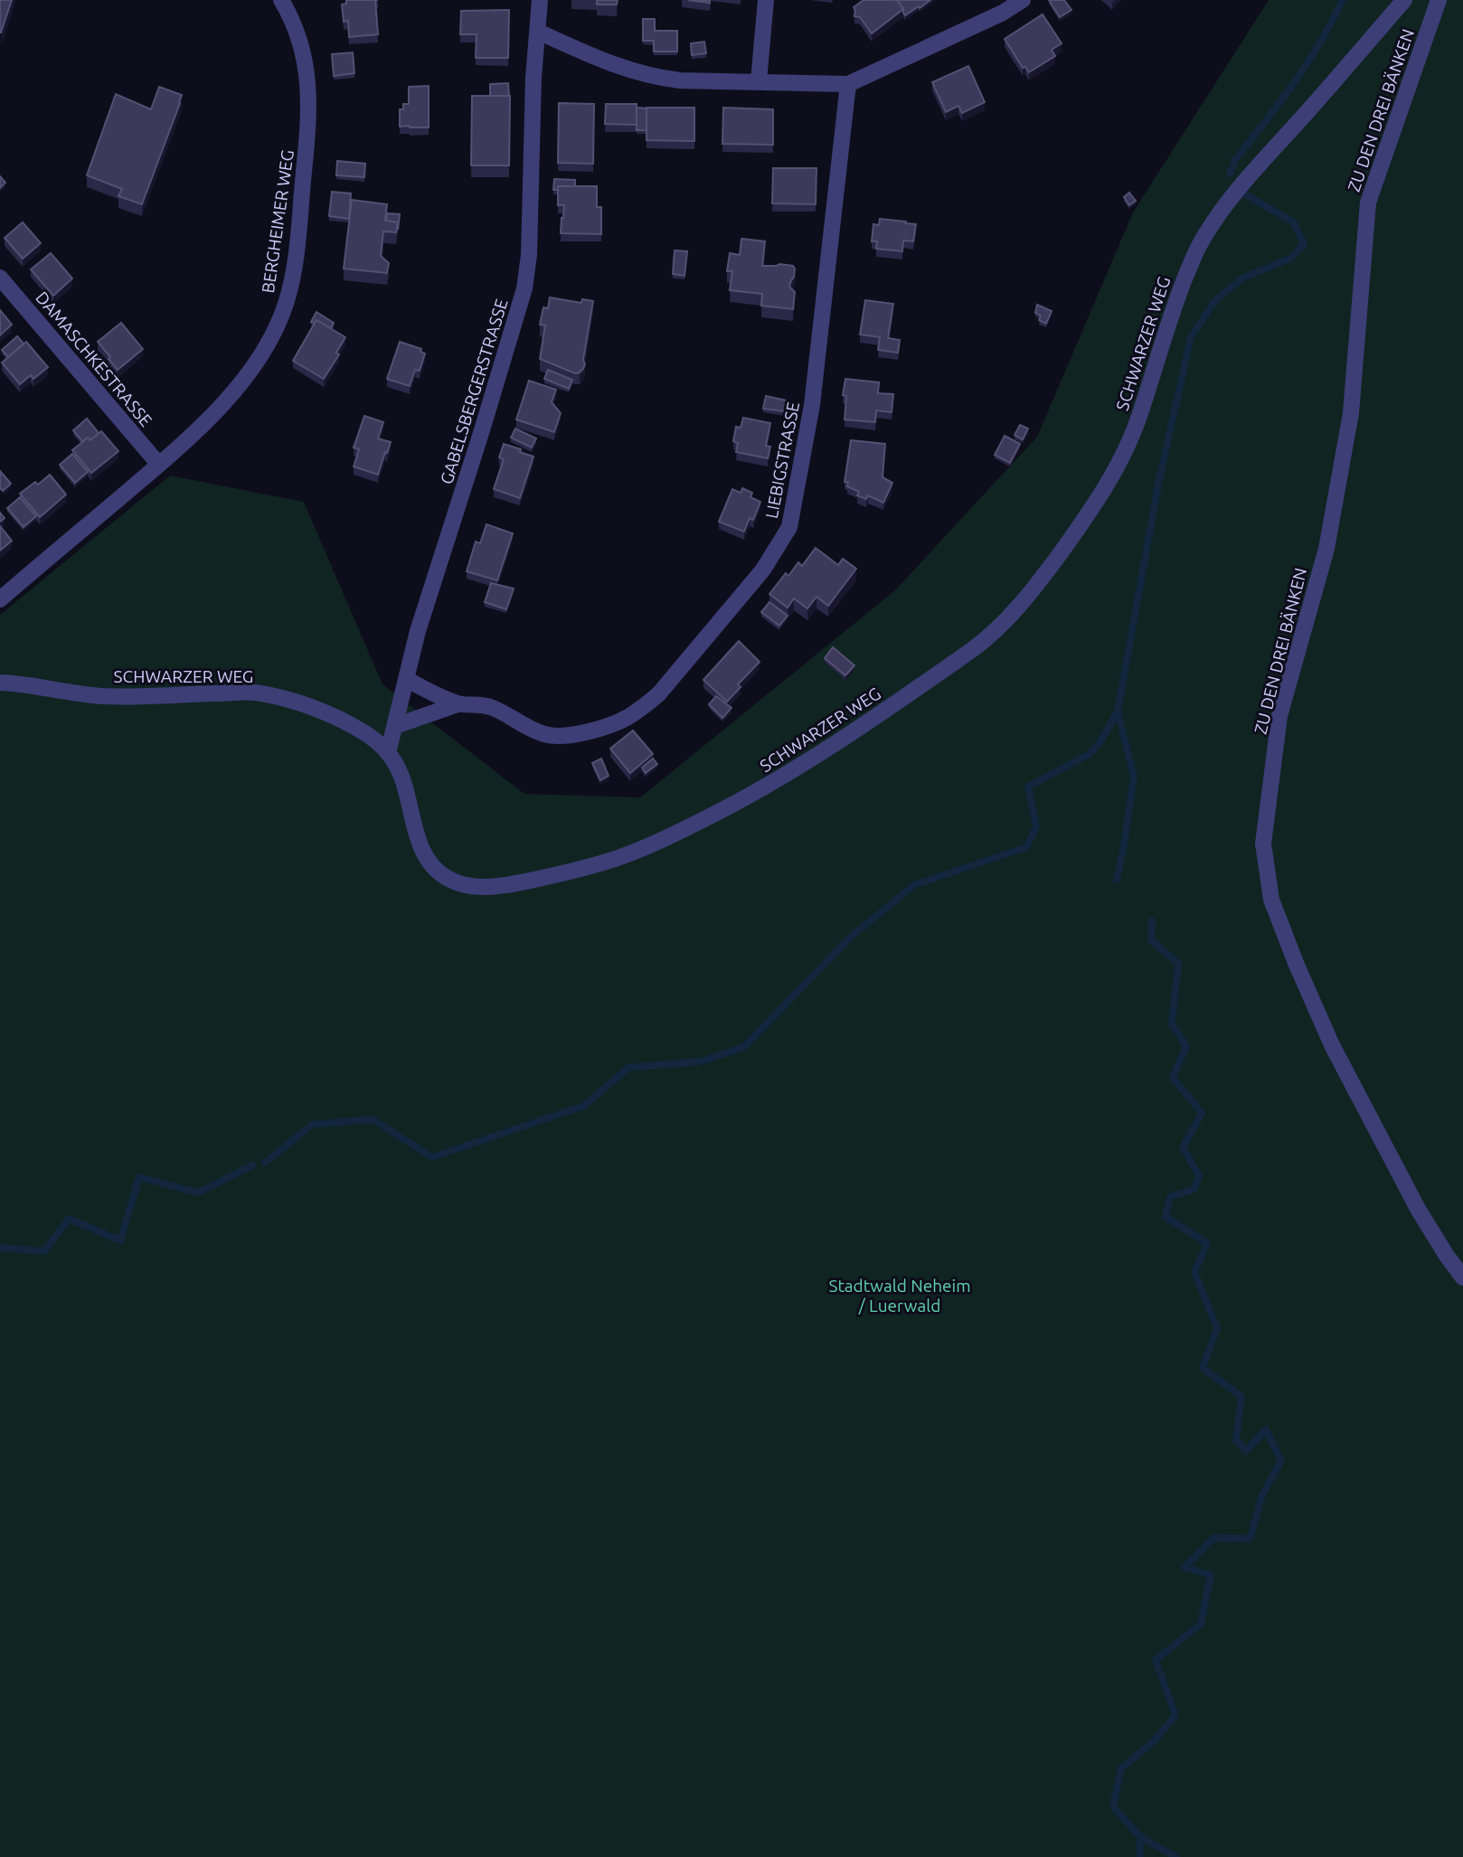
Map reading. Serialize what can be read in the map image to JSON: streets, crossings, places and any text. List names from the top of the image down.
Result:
{
  "streets": {
    "street": [
      "ZU DEN DREI BÄNKEN",
      "BERGHEIMER WEG",
      "SCHWARZER WEG",
      "DAMASCHKESTRASSE",
      "GABELSBERGERSTRASSE",
      "LIEBIGSTRASSE"
    ]
  },
  "crossings": [
    ["BERGHEIMER WEG", "DAMASCHKESTRASSE"],
    ["SCHWARZER WEG", "GABELSBERGERSTRASSE"],
    ["GABELSBERGERSTRASSE", "LIEBIGSTRASSE"]
  ],
  "parks": ["Stadtwald Neheim / Luerwald"]
}
